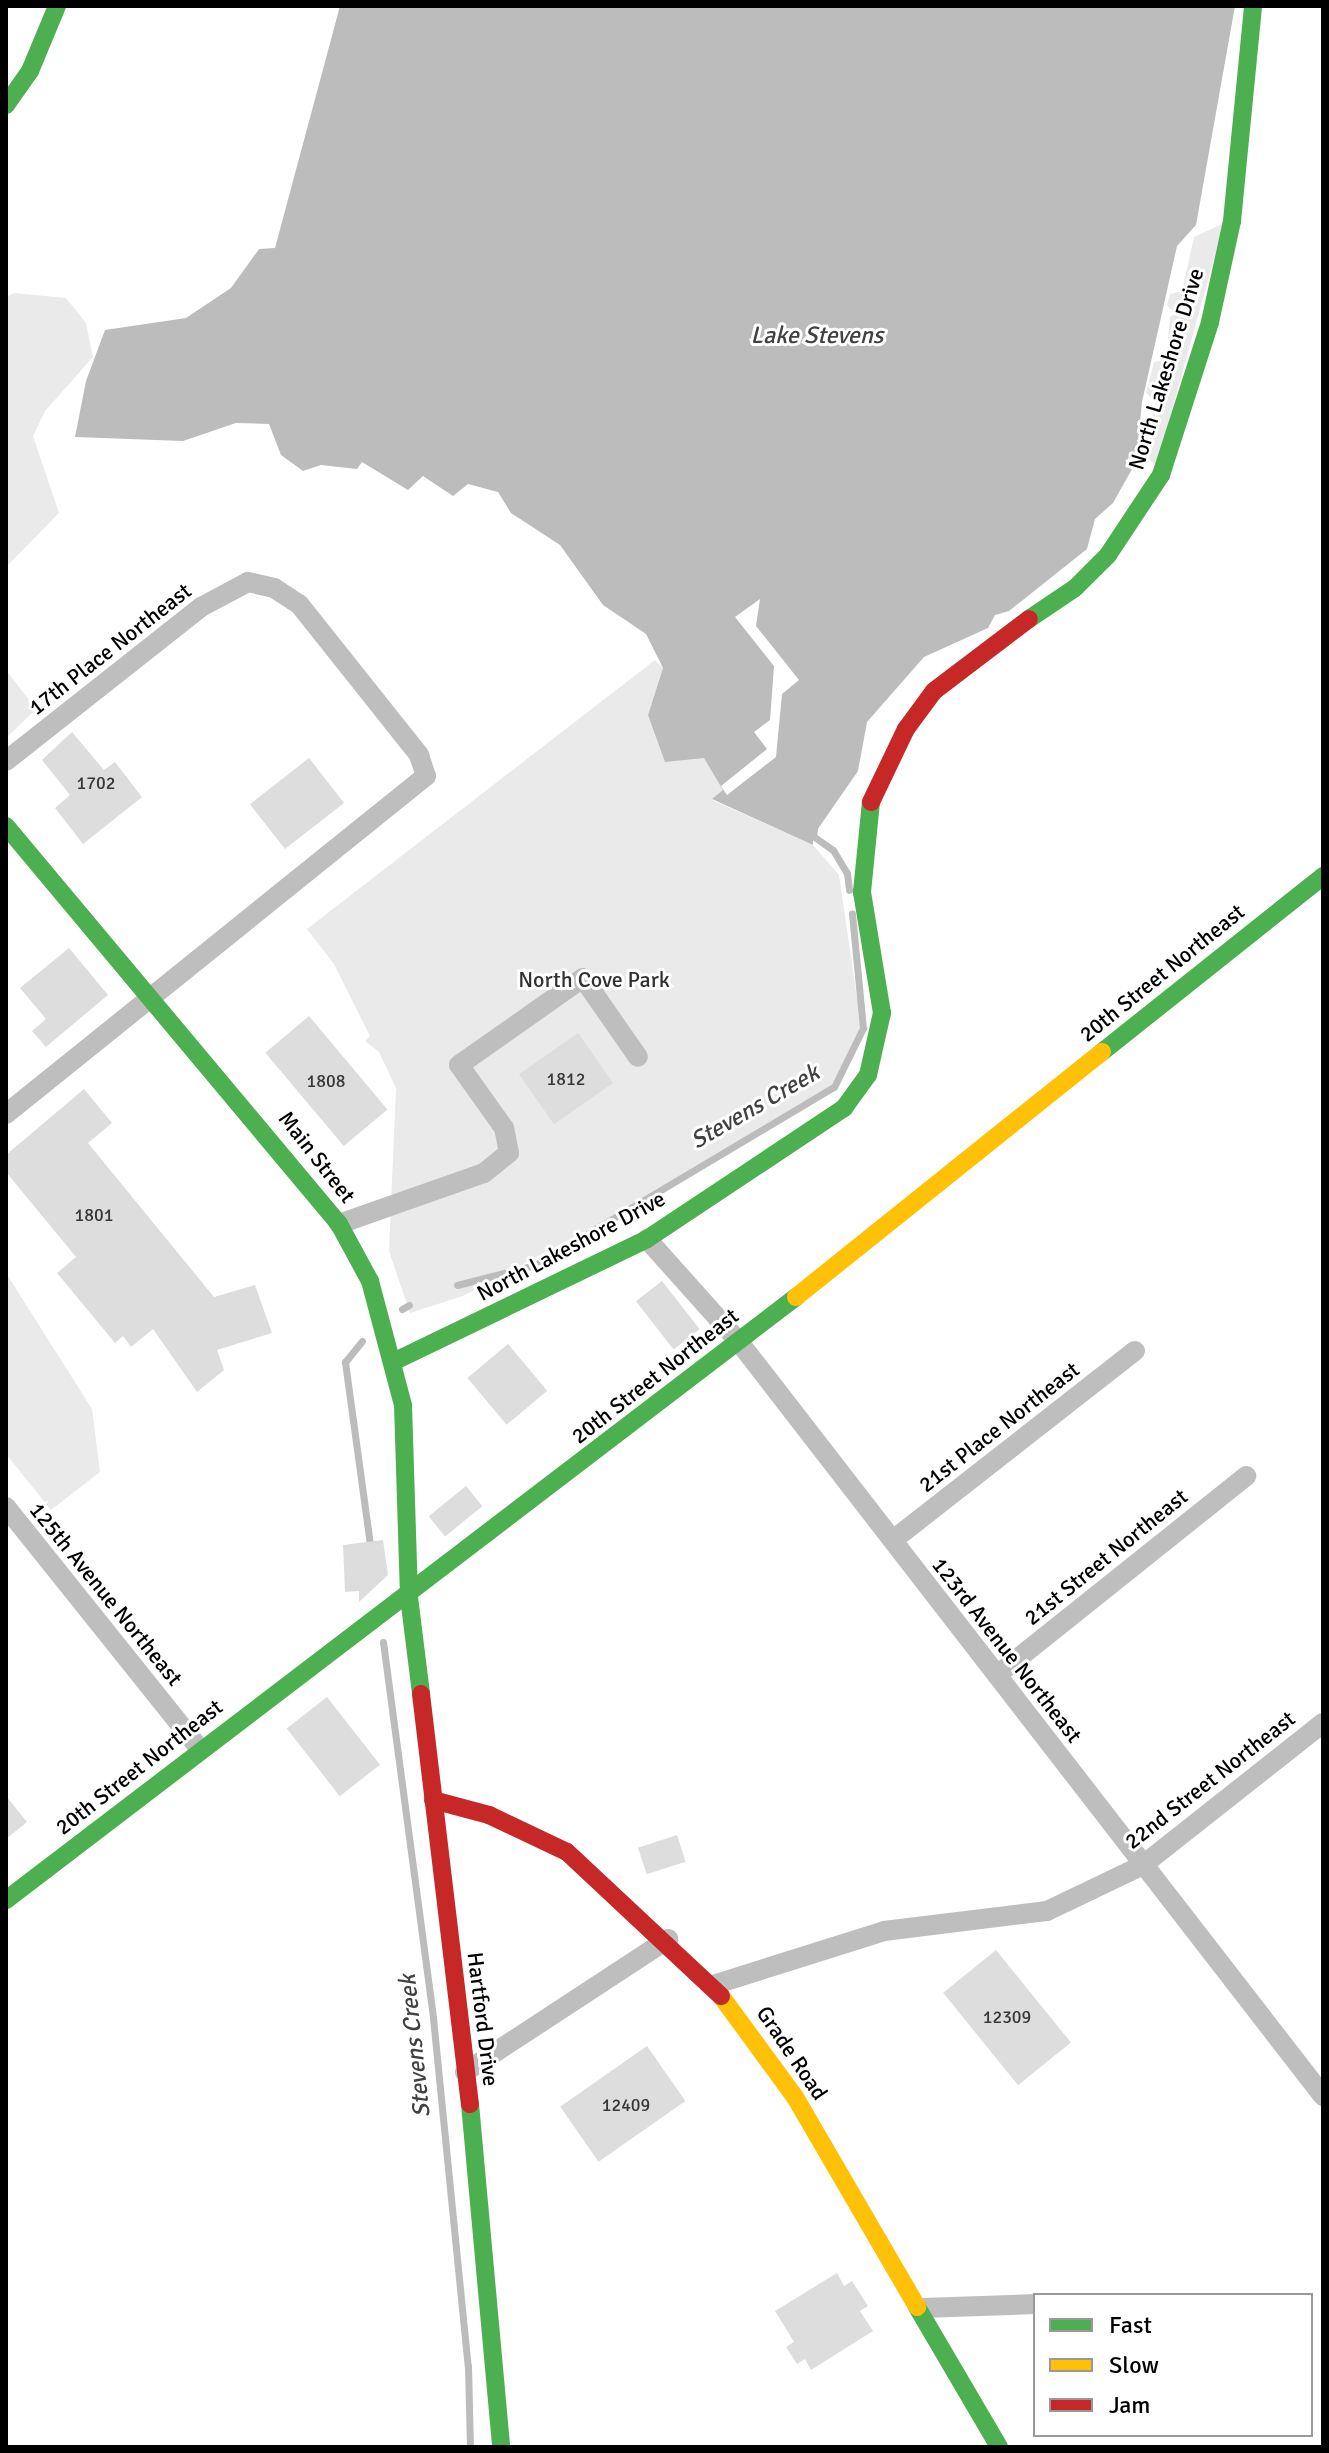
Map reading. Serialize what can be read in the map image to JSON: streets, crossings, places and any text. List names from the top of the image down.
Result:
{
  "streets": {
    "main road": [
      "North Lakeshore Drive",
      "20th Street Northeast",
      "Main Street",
      "Hartford Drive",
      "Grade Road"
    ],
    "street": [
      "17th Place Northeast",
      "21st Place Northeast",
      "21st Street Northeast",
      "125th Avenue Northeast",
      "123rd Avenue Northeast",
      "22nd Street Northeast"
    ]
  },
  "crossings": [
    ["North Lakeshore Drive", "Main Street"],
    ["North Lakeshore Drive", "123rd Avenue Northeast"],
    ["17th Place Northeast", "Main Street"],
    ["20th Street Northeast", "Main Street"],
    ["20th Street Northeast", "125th Avenue Northeast"],
    ["20th Street Northeast", "123rd Avenue Northeast"],
    ["20th Street Northeast", "Hartford Drive"],
    ["Main Street", "Hartford Drive"],
    ["21st Place Northeast", "123rd Avenue Northeast"],
    ["21st Street Northeast", "123rd Avenue Northeast"],
    ["123rd Avenue Northeast", "22nd Street Northeast"],
    ["22nd Street Northeast", "Grade Road"],
    ["Hartford Drive", "Grade Road"]
  ],
  "water": ["Lake Stevens", "Stevens Creek"],
  "parks": ["North Cove Park"],
  "house_numbers": [
    "1702",
    "1812",
    "1808",
    "1801",
    "12309",
    "12409"
  ],
  "legend": ["Fast", "Slow", "Jam"]
}
